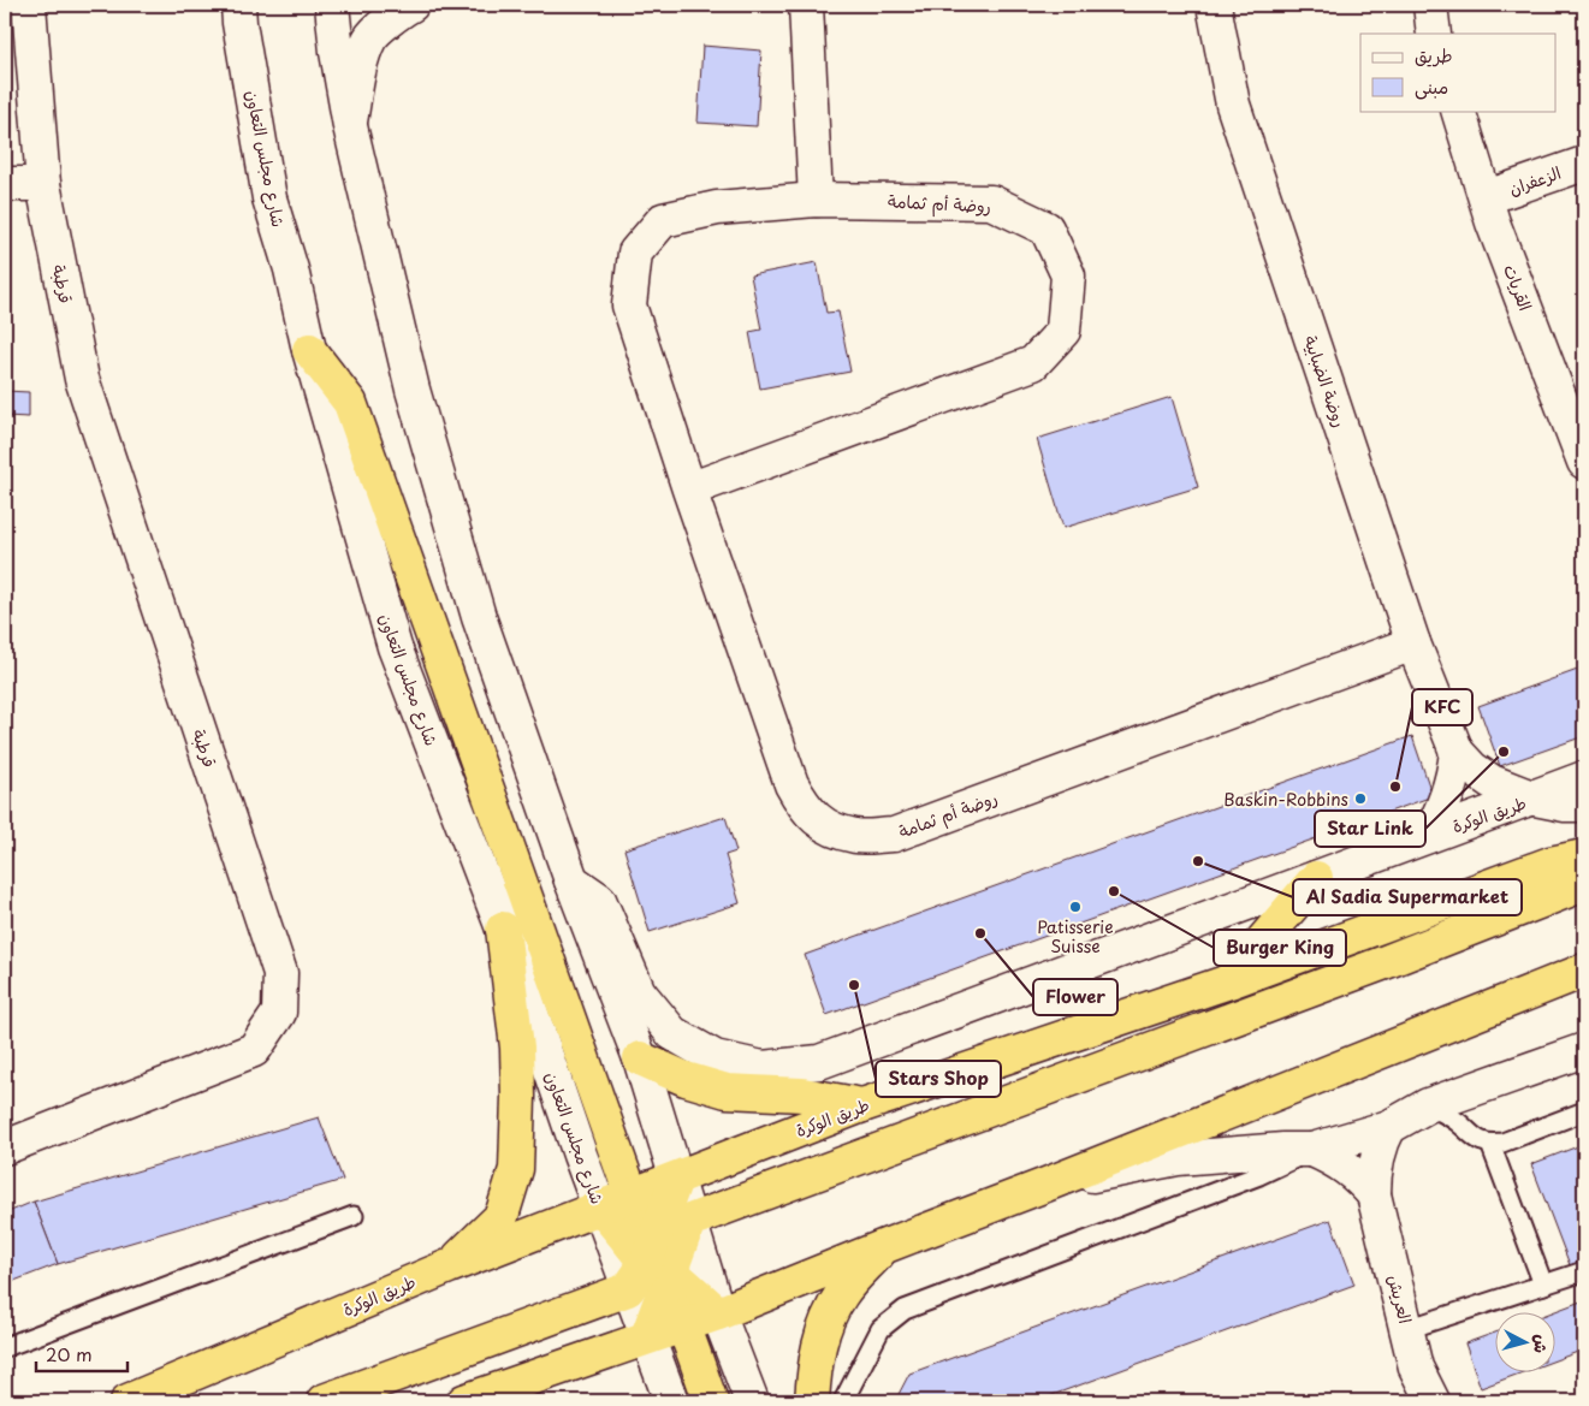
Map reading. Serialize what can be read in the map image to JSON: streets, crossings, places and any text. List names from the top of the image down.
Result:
{
  "streets": {
    "highway": ["طريق الوكرة"],
    "street": [
      "شارع مجلس التعاون",
      "الزعفران",
      "روضة أم ثمامة",
      "قرطبة",
      "القريات",
      "روضة الضبابية",
      "العريش"
    ]
  },
  "crossings": [
    ["شارع مجلس التعاون", "طريق الوكرة"],
    ["الزعفران", "القريات"],
    ["روضة أم ثمامة", "روضة الضبابية"],
    ["روضة الضبابية", "طريق الوكرة"]
  ],
  "places": [
    "Star Link",
    "KFC",
    "Baskin-Robbins",
    "Al Sadia Supermarket",
    "Burger King",
    "Patisserie Suisse",
    "Flower",
    "Stars Shop"
  ],
  "legend": ["طريق", "مبنى"],
  "scale_bar": "20 m",
  "north": "right"
}
